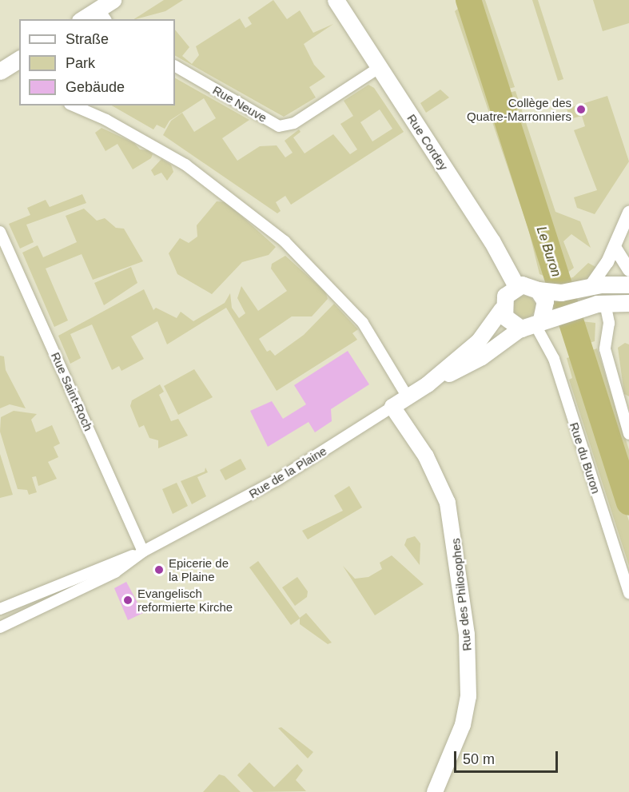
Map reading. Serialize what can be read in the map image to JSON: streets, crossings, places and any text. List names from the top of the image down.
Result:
{
  "streets": {
    "main road": ["Rue Cordey", "Rue de la Plaine", "Rue des Philosophes"],
    "street": ["Rue Neuve", "Rue Saint-Roch", "Rue du Buron"]
  },
  "crossings": [
    ["Rue Neuve", "Rue Cordey"],
    ["Rue Cordey", "Rue du Buron"],
    ["Rue Cordey", "Rue de la Plaine"],
    ["Rue Saint-Roch", "Rue de la Plaine"],
    ["Rue du Buron", "Rue de la Plaine"],
    ["Rue de la Plaine", "Rue des Philosophes"]
  ],
  "water": ["Le Buron"],
  "places": ["Collège des Quatre-Marronniers", "Epicerie de la Plaine", "Evangelisch reformierte Kirche"],
  "legend": ["Straße", "Park", "Gebäude"],
  "scale_bar": "50 m"
}
